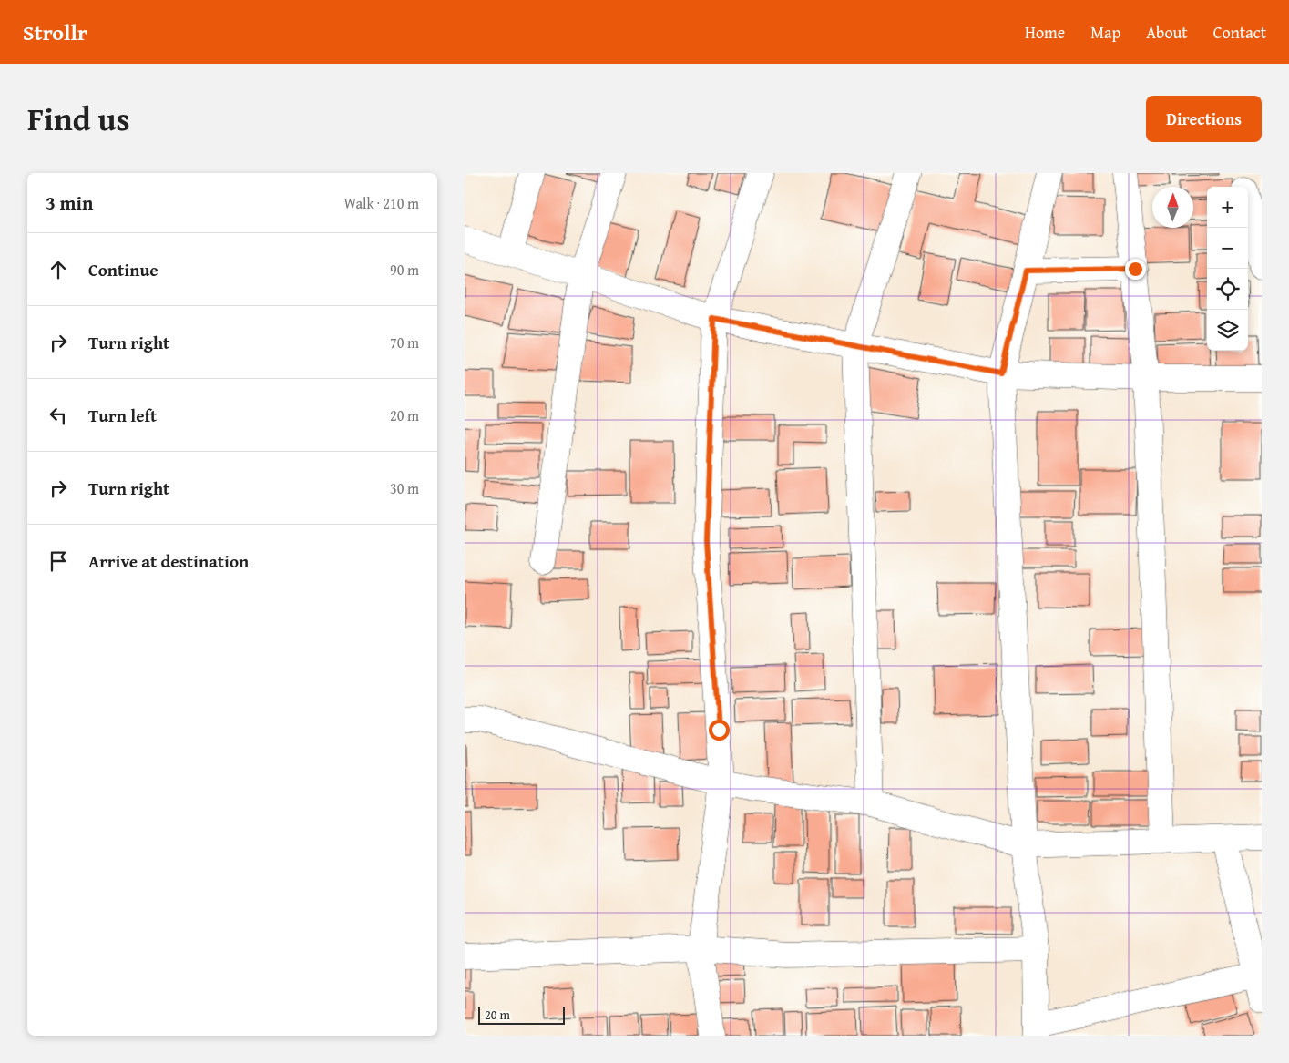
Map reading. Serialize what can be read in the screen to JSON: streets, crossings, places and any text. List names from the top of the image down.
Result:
{
  "scale_bar": "20 m",
  "north": "top",
  "page": {
    "header": "Strollr",
    "nav": [
      "Home",
      "Map",
      "About",
      "Contact"
    ],
    "title": "Find us",
    "buttons": "Directions",
    "heading": ["3 min", "Walk · 210 m"],
    "map_buttons": ["+", "−"],
    "list": [
      ["Continue", "90 m"],
      ["Turn right", "70 m"],
      ["Turn left", "20 m"],
      ["Turn right", "30 m"],
      "Arrive at destination"
    ],
    "scale": "20 m"
  }
}
